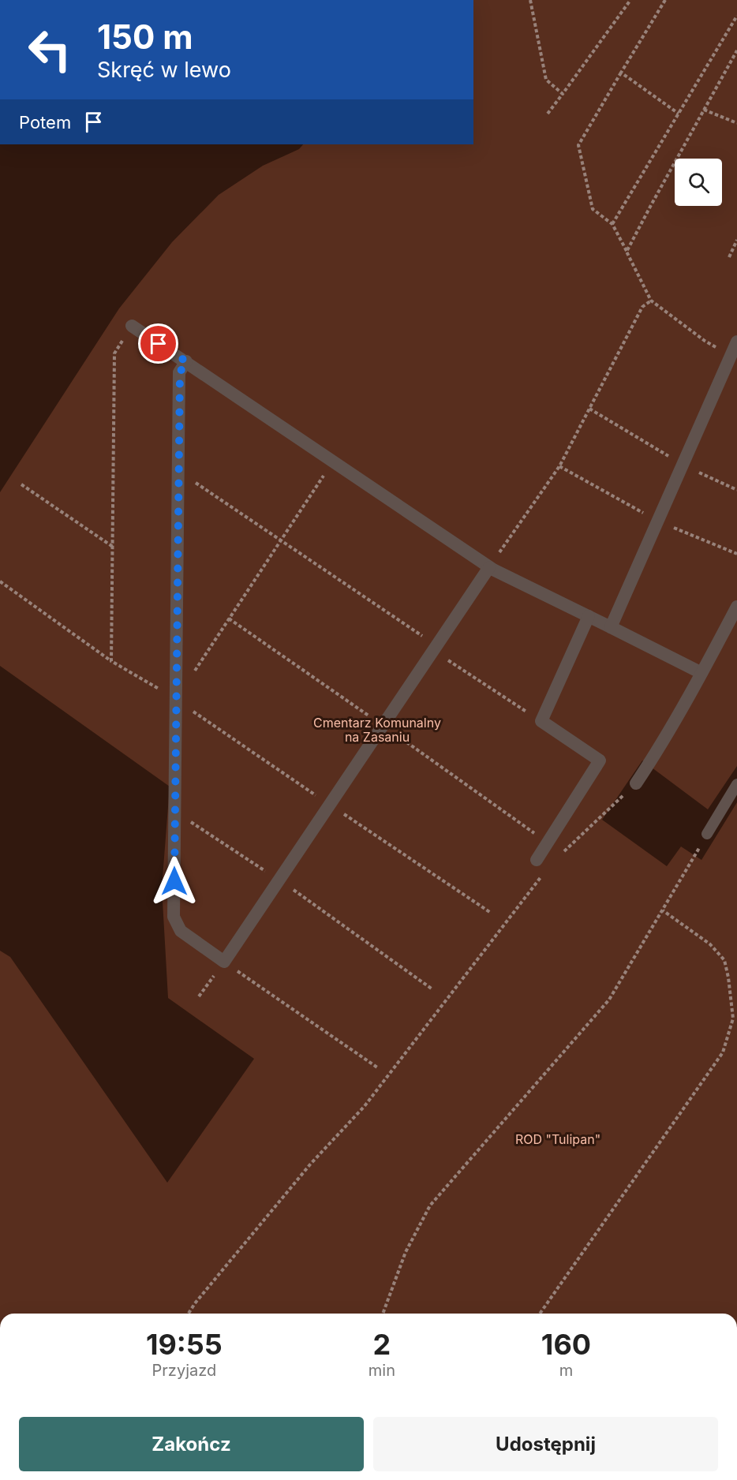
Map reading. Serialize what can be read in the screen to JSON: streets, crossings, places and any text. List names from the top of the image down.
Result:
{
  "parks": ["Cmentarz Komunalny na Zasaniu", "ROD \"Tulipan\""],
  "page": {
    "turn": ["150 m", "Skręć w lewo"],
    "then": "Potem",
    "eta": [
      "19:55",
      "Przyjazd",
      "2",
      "min",
      "160",
      "m"
    ],
    "buttons": ["Zakończ", "Udostępnij"]
  }
}
